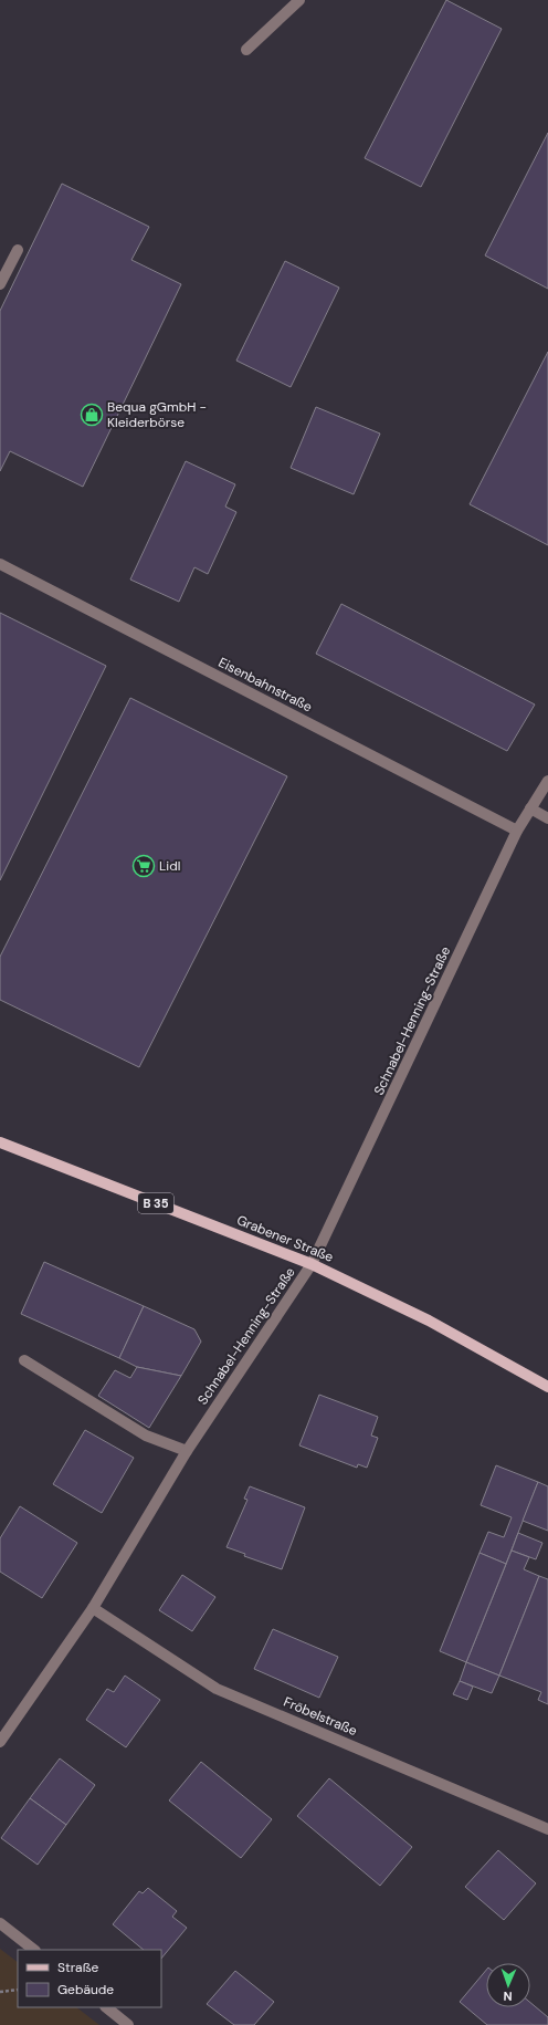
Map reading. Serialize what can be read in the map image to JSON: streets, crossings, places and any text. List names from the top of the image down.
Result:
{
  "streets": {
    "main road": ["B 35", "Grabener Straße"],
    "street": ["Eisenbahnstraße", "Schnabel-Henning-Straße", "Fröbelstraße"]
  },
  "crossings": [
    ["Eisenbahnstraße", "Schnabel-Henning-Straße"],
    ["Schnabel-Henning-Straße", "Grabener Straße"],
    ["Schnabel-Henning-Straße", "Fröbelstraße"]
  ],
  "places": {
    "shop": ["Bequa gGmbH - Kleiderbörse"],
    "supermarket": ["Lidl"]
  },
  "legend": ["Straße", "Gebäude"],
  "north": "bottom"
}
